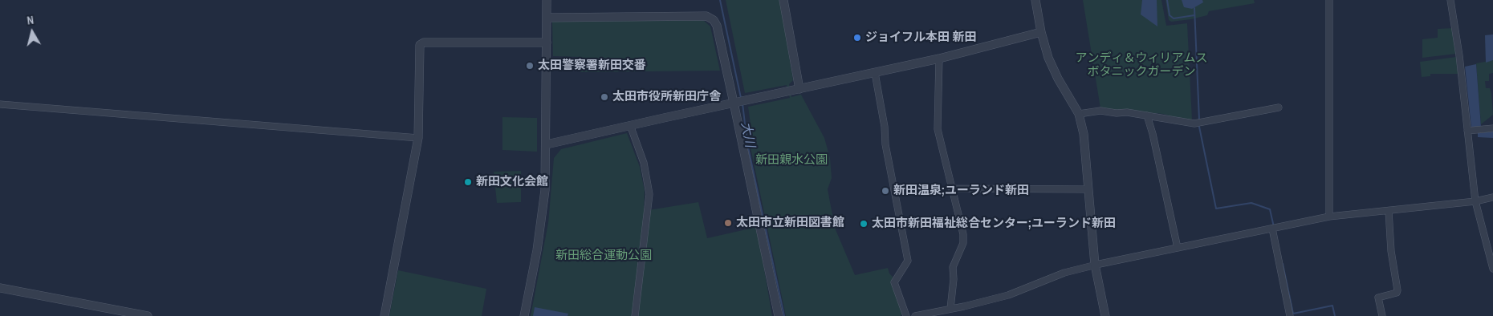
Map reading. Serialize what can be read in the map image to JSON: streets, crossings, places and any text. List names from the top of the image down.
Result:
{
  "water": ["大川"],
  "parks": ["アンディ＆ウィリアムス ボタニックガーデン", "新田親水公園", "新田総合運動公園"],
  "places": [
    "ジョイフル本田 新田",
    "太田警察署新田交番",
    "太田市役所新田庁舎",
    "新田文化会館",
    "新田温泉;ユーランド新田",
    "太田市立新田図書館",
    "太田市新田福祉総合センター;ユーランド新田"
  ],
  "north": "top"
}
